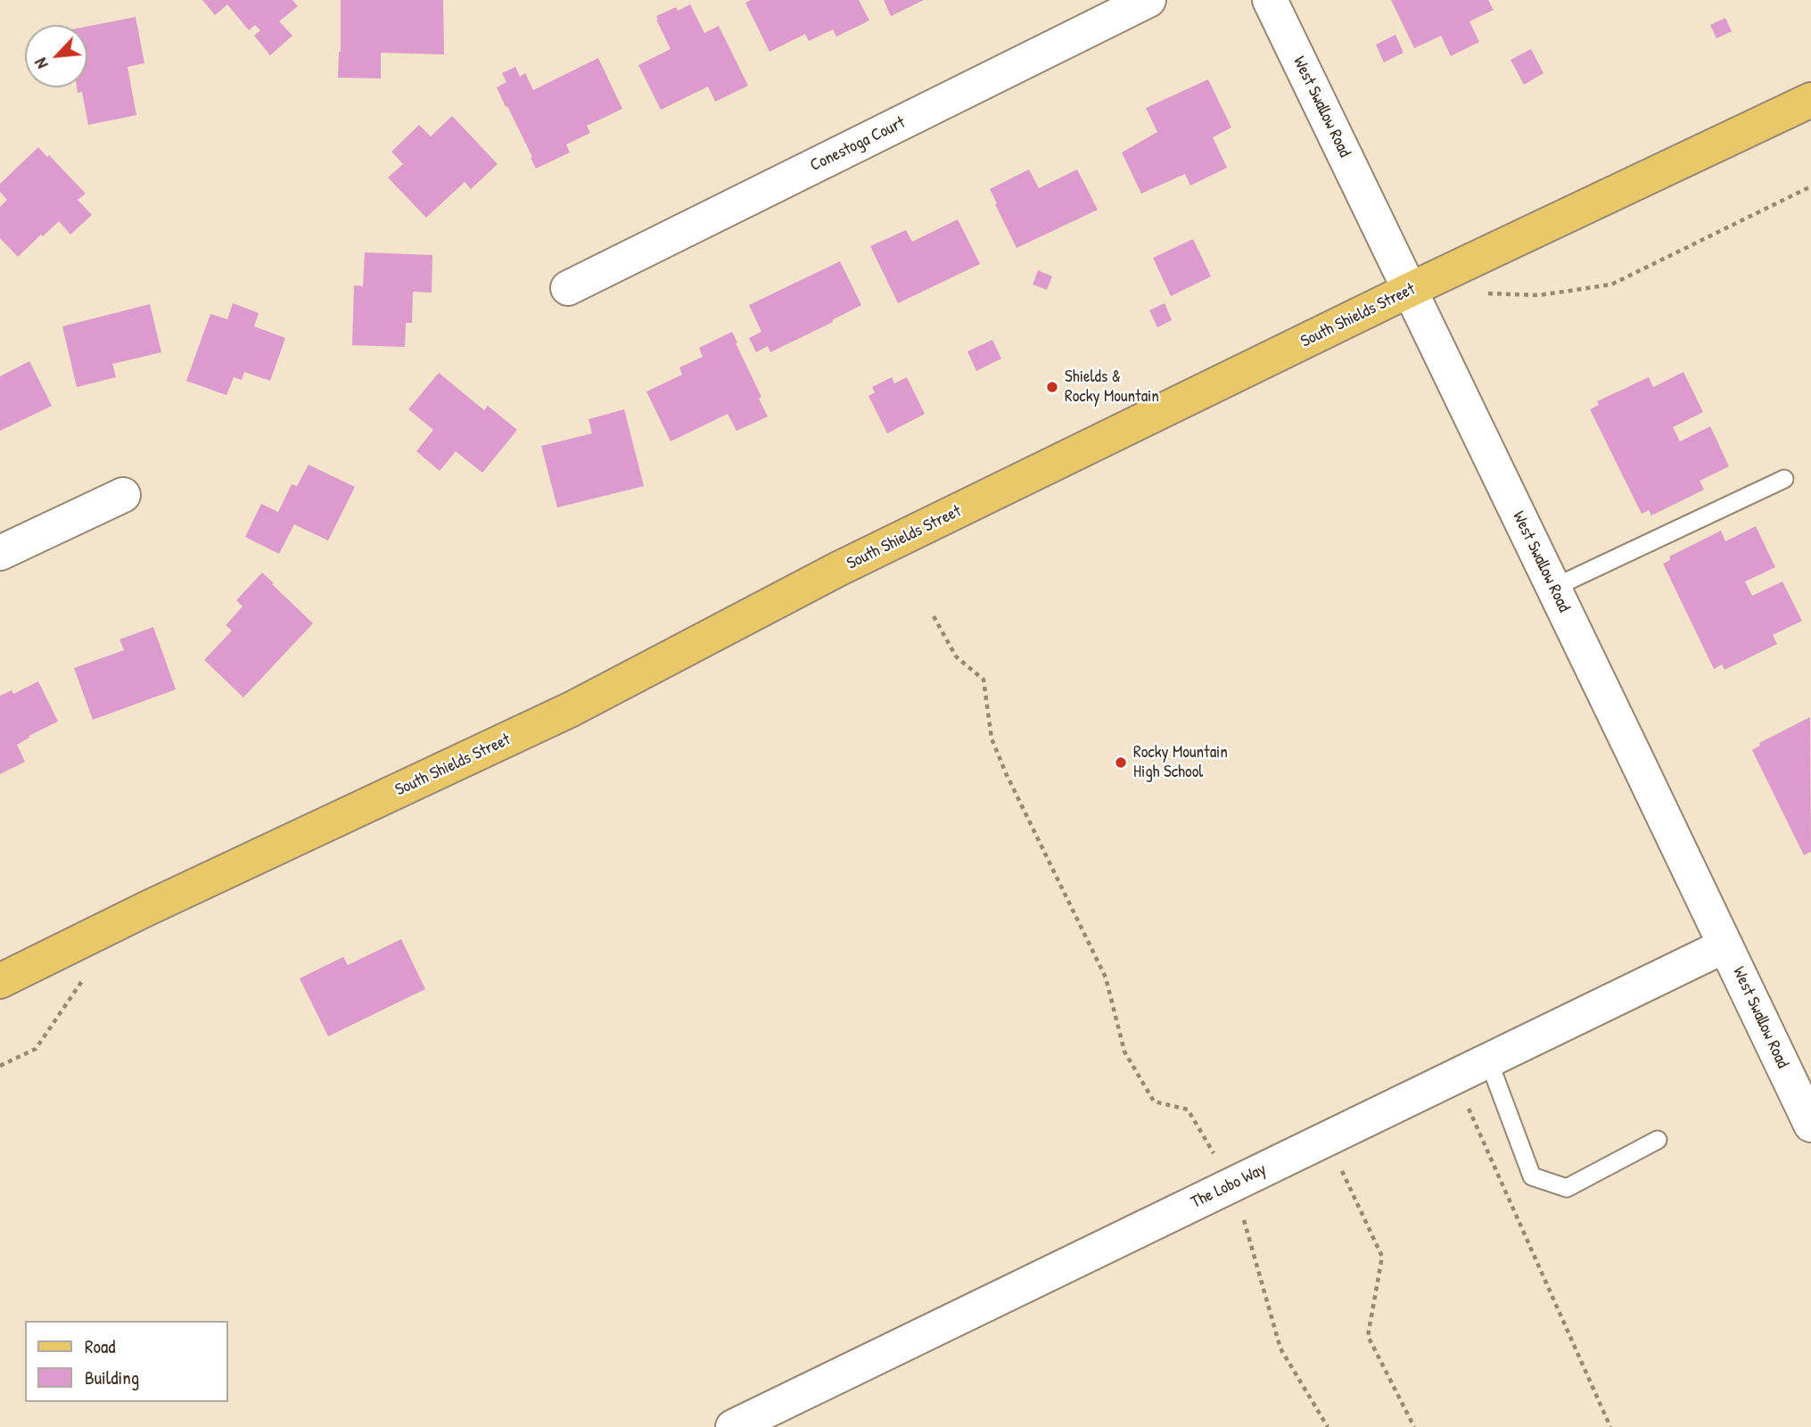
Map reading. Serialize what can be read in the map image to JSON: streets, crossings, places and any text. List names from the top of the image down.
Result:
{
  "streets": {
    "main road": ["South Shields Street"],
    "street": ["West Swallow Road", "Conestoga Court", "The Lobo Way"]
  },
  "crossings": [
    ["West Swallow Road", "South Shields Street"],
    ["West Swallow Road", "The Lobo Way"]
  ],
  "places": ["Shields & Rocky Mountain", "Rocky Mountain High School"],
  "legend": ["Road", "Building"],
  "north": "bottom left"
}
